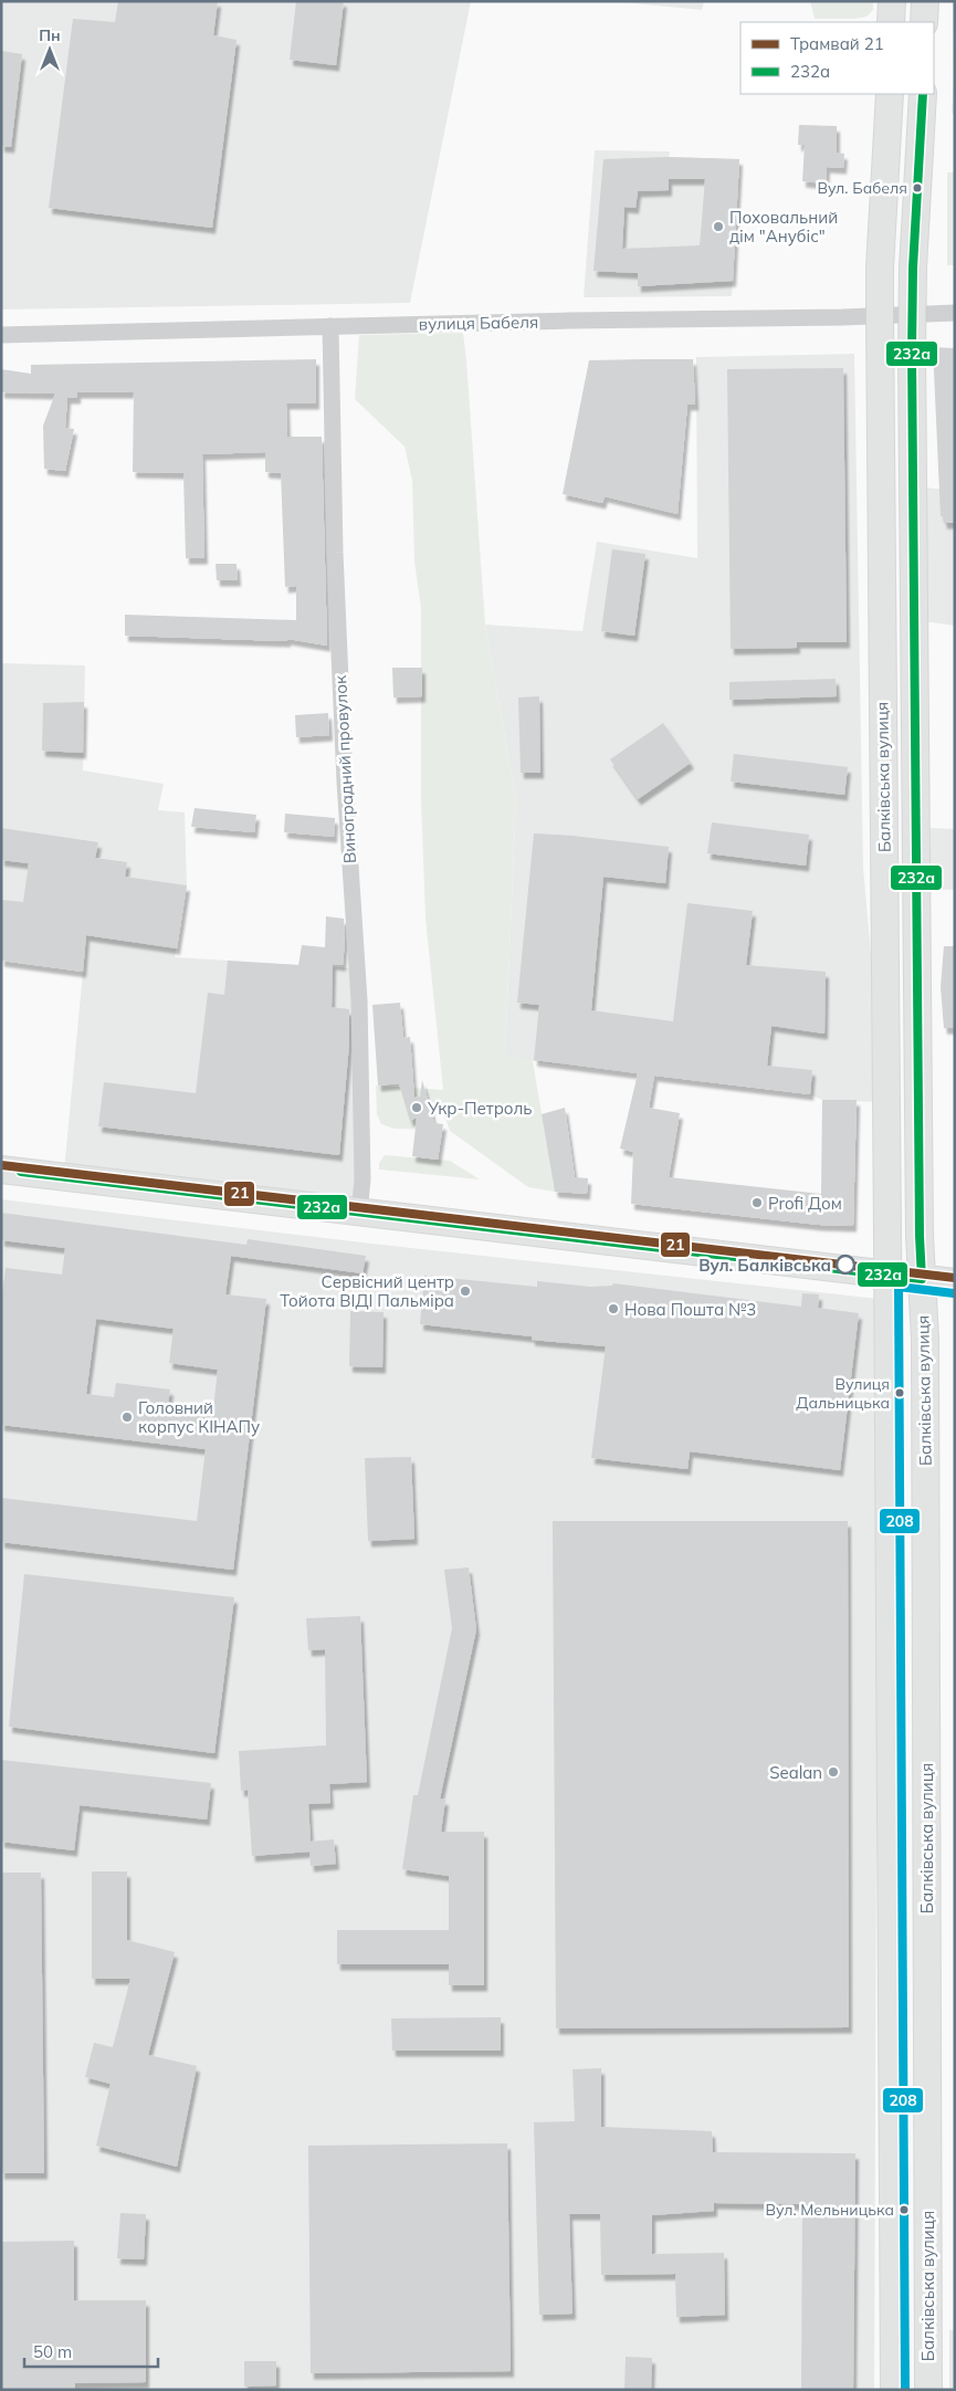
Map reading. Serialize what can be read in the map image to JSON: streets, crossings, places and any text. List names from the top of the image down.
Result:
{
  "streets": {
    "main road": ["Балківська вулиця"],
    "street": ["вулиця Бабеля", "Виноградний провулок"]
  },
  "crossings": [
    ["вулиця Бабеля", "Виноградний провулок"],
    ["вулиця Бабеля", "Балківська вулиця"]
  ],
  "places": [
    "Вул. Бабеля",
    "Поховальний дім \"Анубіс\"",
    "Укр-Петроль",
    "Profi Дом",
    "Вул. Балківська",
    "Сервісний центр Тойота ВІДІ Пальміра",
    "Нова Пошта №3",
    "Вулиця Дальницька",
    "Головний корпус КІНАПу",
    "Sealan",
    "Вул. Мельницька"
  ],
  "lines": ["transit line 232а", "tram line 21", "transit line 208"],
  "legend": ["Трамвай 21", "232а"],
  "scale_bar": "50 m",
  "north": "top"
}
